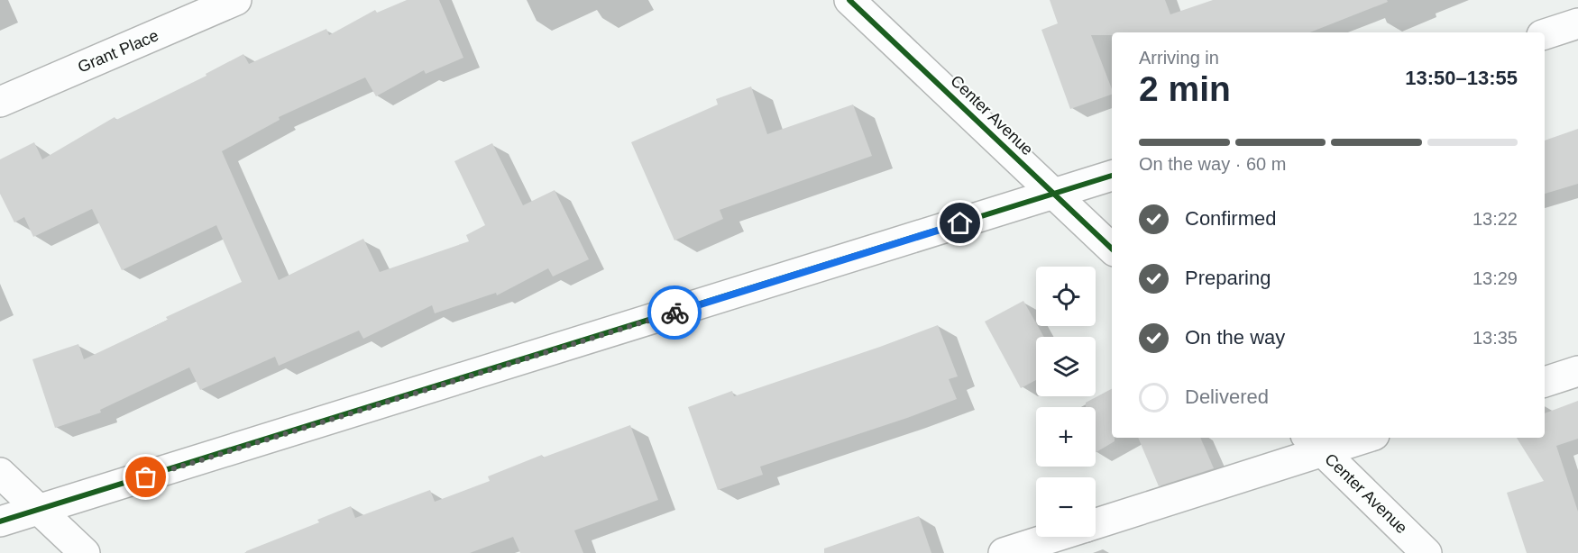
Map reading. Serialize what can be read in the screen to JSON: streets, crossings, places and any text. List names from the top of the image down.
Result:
{
  "streets": {
    "street": ["Grant Place", "Center Avenue"]
  },
  "page": {
    "heading": ["2 min", "Arriving in", "13:50–13:55"],
    "bar": "On the way · 60 m",
    "list": [
      ["Confirmed", "13:22"],
      ["Preparing", "13:29"],
      ["On the way", "13:35"],
      "Delivered"
    ],
    "map_buttons": ["+", "−"]
  }
}
